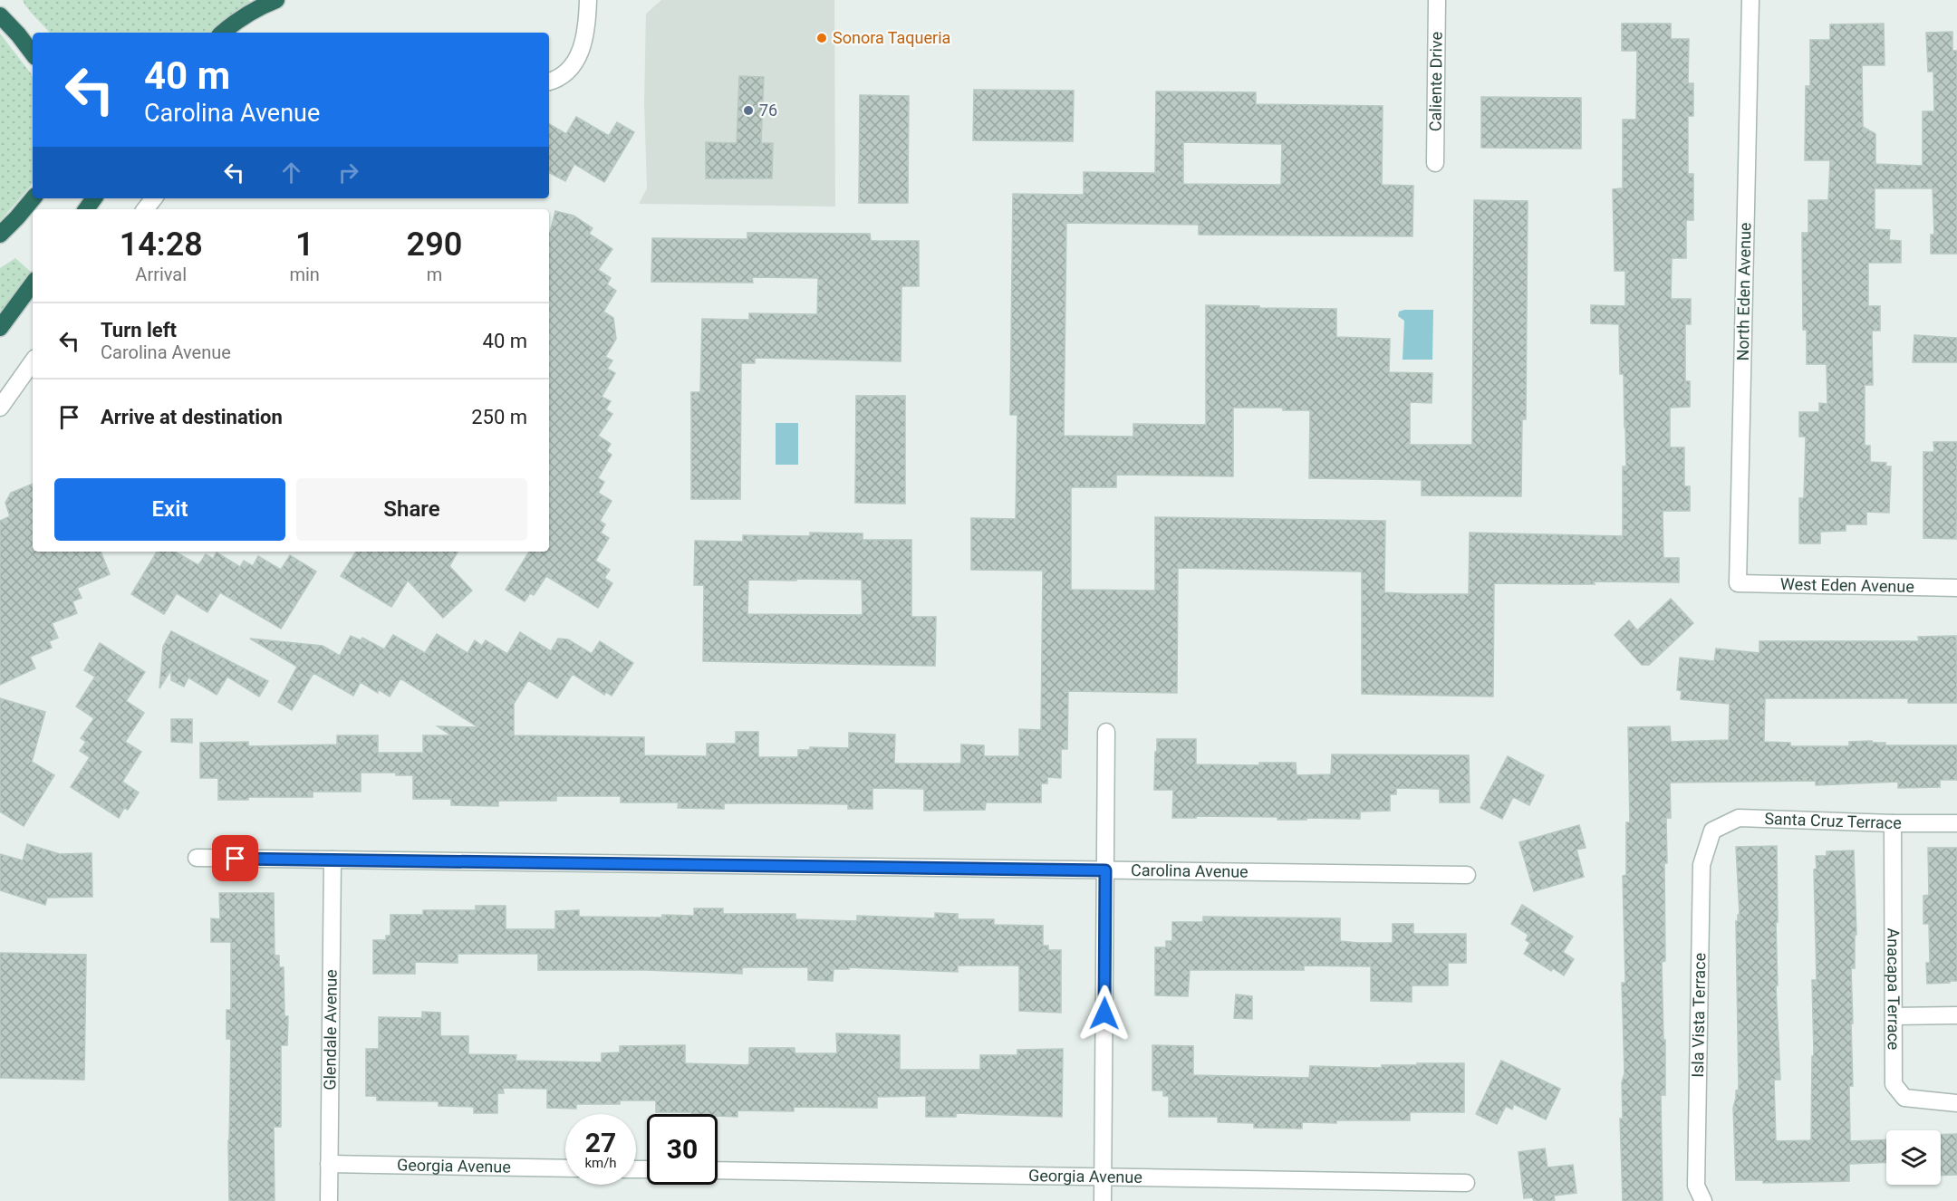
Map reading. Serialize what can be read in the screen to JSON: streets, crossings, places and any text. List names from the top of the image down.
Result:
{
  "streets": {
    "street": [
      "Caliente Drive",
      "North Eden Avenue",
      "West Eden Avenue",
      "Santa Cruz Terrace",
      "Carolina Avenue",
      "Anacapa Terrace",
      "Isla Vista Terrace",
      "Glendale Avenue",
      "Georgia Avenue"
    ]
  },
  "crossings": [
    ["North Eden Avenue", "West Eden Avenue"],
    ["Santa Cruz Terrace", "Anacapa Terrace"],
    ["Santa Cruz Terrace", "Isla Vista Terrace"],
    ["Carolina Avenue", "Glendale Avenue"],
    ["Glendale Avenue", "Georgia Avenue"]
  ],
  "places": ["Sonora Taqueria", "76"],
  "page": {
    "turn": ["40 m", "Carolina Avenue"],
    "eta": [
      "14:28",
      "Arrival",
      "1",
      "min",
      "290",
      "m"
    ],
    "list": [
      {
        "name": "Turn left",
        "note": "Carolina Avenue",
        "value": "40 m"
      },
      {
        "name": "Arrive at destination",
        "value": "250 m"
      }
    ],
    "buttons": ["Exit", "Share"],
    "speed": "27 km/h",
    "limit": "30"
  }
}
